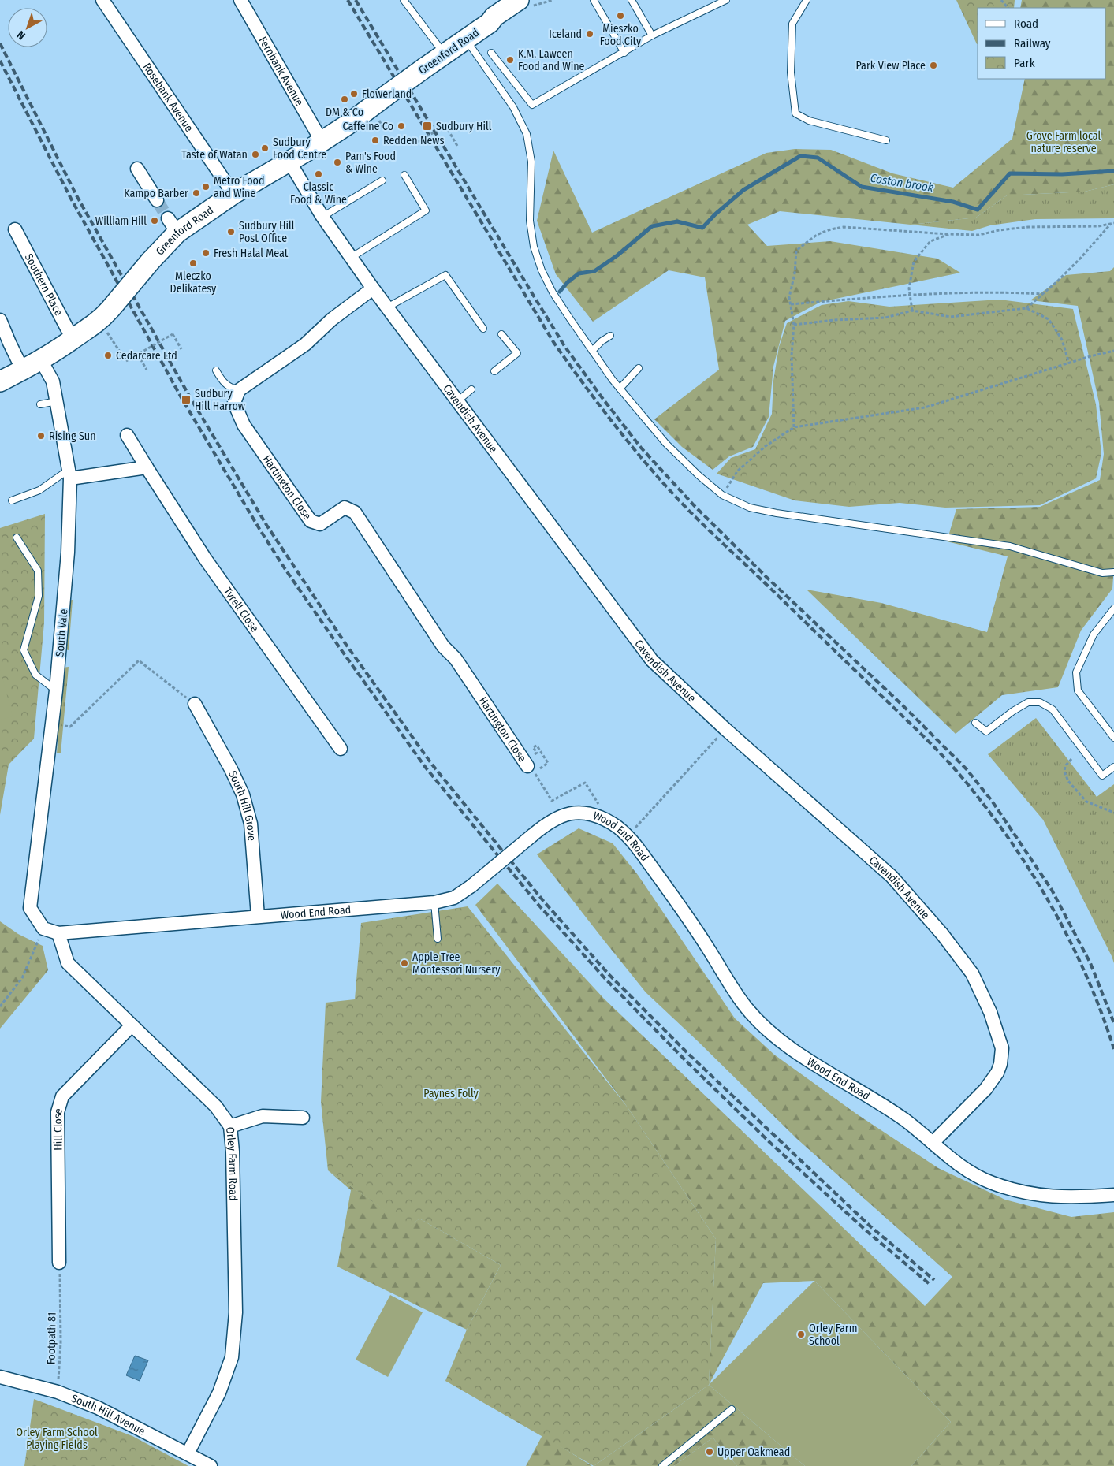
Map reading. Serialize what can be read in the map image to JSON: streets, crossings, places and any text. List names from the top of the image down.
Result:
{
  "streets": {
    "main road": ["Greenford Road"],
    "street": [
      "Fernbank Avenue",
      "Rosebank Avenue",
      "Southern Place",
      "Cavendish Avenue",
      "Hartington Close",
      "Tyrell Close",
      "South Vale",
      "South Hill Grove",
      "Wood End Road",
      "Hill Close",
      "Orley Farm Road",
      "South Hill Avenue"
    ],
    "path": ["Footpath 81"]
  },
  "crossings": [
    ["Greenford Road", "Fernbank Avenue"],
    ["Greenford Road", "Rosebank Avenue"],
    ["Greenford Road", "Southern Place"],
    ["Greenford Road", "Cavendish Avenue"],
    ["Greenford Road", "South Vale"],
    ["Cavendish Avenue", "Wood End Road"],
    ["South Vale", "Wood End Road"],
    ["South Hill Grove", "Wood End Road"],
    ["Wood End Road", "Orley Farm Road"],
    ["Hill Close", "Orley Farm Road"],
    ["Orley Farm Road", "South Hill Avenue"],
    ["Footpath 81", "South Hill Avenue"]
  ],
  "water": ["Coston brook"],
  "parks": ["Grove Farm local nature reserve", "Paynes Folly", "Orley Farm School Playing Fields"],
  "places": {
    "other": [
      "Mieszko Food City",
      "Iceland",
      "K.M. Laween Food and Wine",
      "Park View Place",
      "Flowerland",
      "DM & Co",
      "Caffeine Co",
      "Redden News",
      "Sudbury Food Centre",
      "Taste of Watan",
      "Pam's Food & Wine",
      "Classic Food & Wine",
      "Metro Food and Wine",
      "Kampo Barber",
      "William Hill",
      "Sudbury Hill Post Office",
      "Fresh Halal Meat",
      "Mleczko Delikatesy",
      "Cedarcare Ltd",
      "Rising Sun",
      "Apple Tree Montessori Nursery",
      "Orley Farm School",
      "Upper Oakmead"
    ],
    "transit": ["Sudbury Hill", "Sudbury Hill Harrow"]
  },
  "legend": ["Road", "Railway", "Park"],
  "north": "bottom left"
}
